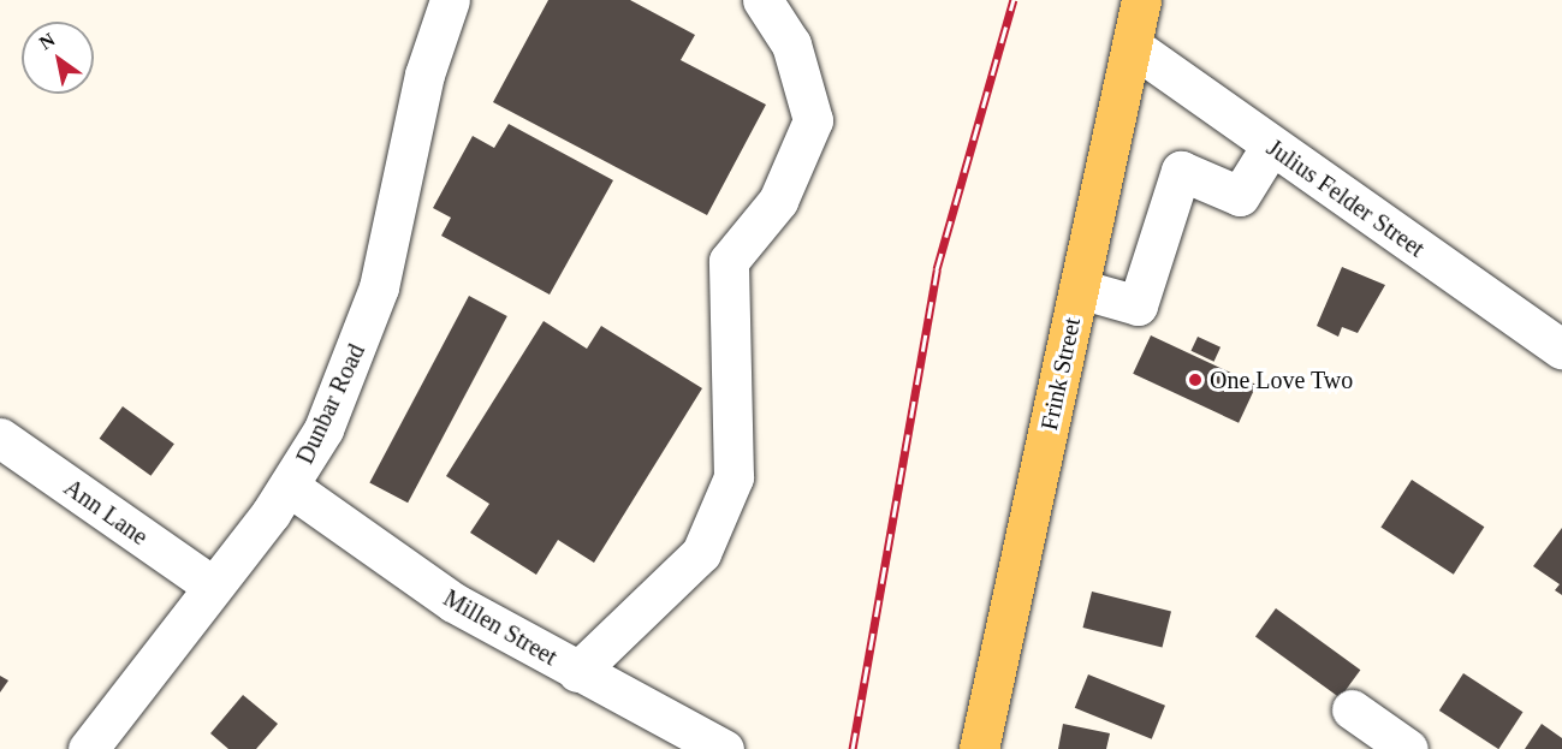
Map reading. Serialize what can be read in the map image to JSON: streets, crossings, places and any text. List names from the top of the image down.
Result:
{
  "streets": {
    "main road": ["Frink Street"],
    "street": [
      "Julius Felder Street",
      "Dunbar Road",
      "Ann Lane",
      "Millen Street"
    ]
  },
  "crossings": [
    ["Julius Felder Street", "Frink Street"],
    ["Dunbar Road", "Ann Lane"],
    ["Dunbar Road", "Millen Street"]
  ],
  "places": ["One Love Two"],
  "north": "top left"
}
